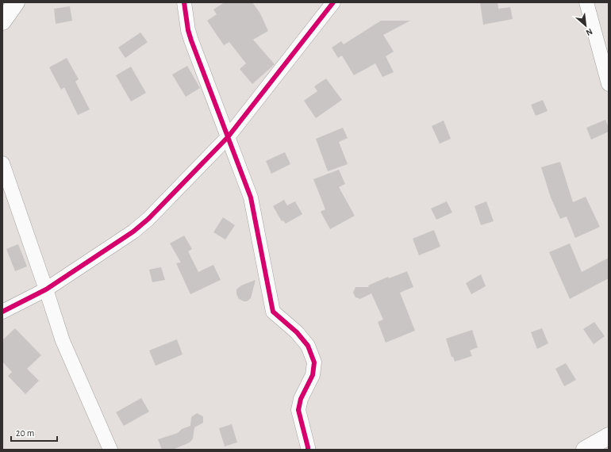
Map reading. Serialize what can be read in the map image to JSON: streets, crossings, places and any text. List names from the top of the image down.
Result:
{
  "scale_bar": "20 m",
  "north": "bottom right"
}
